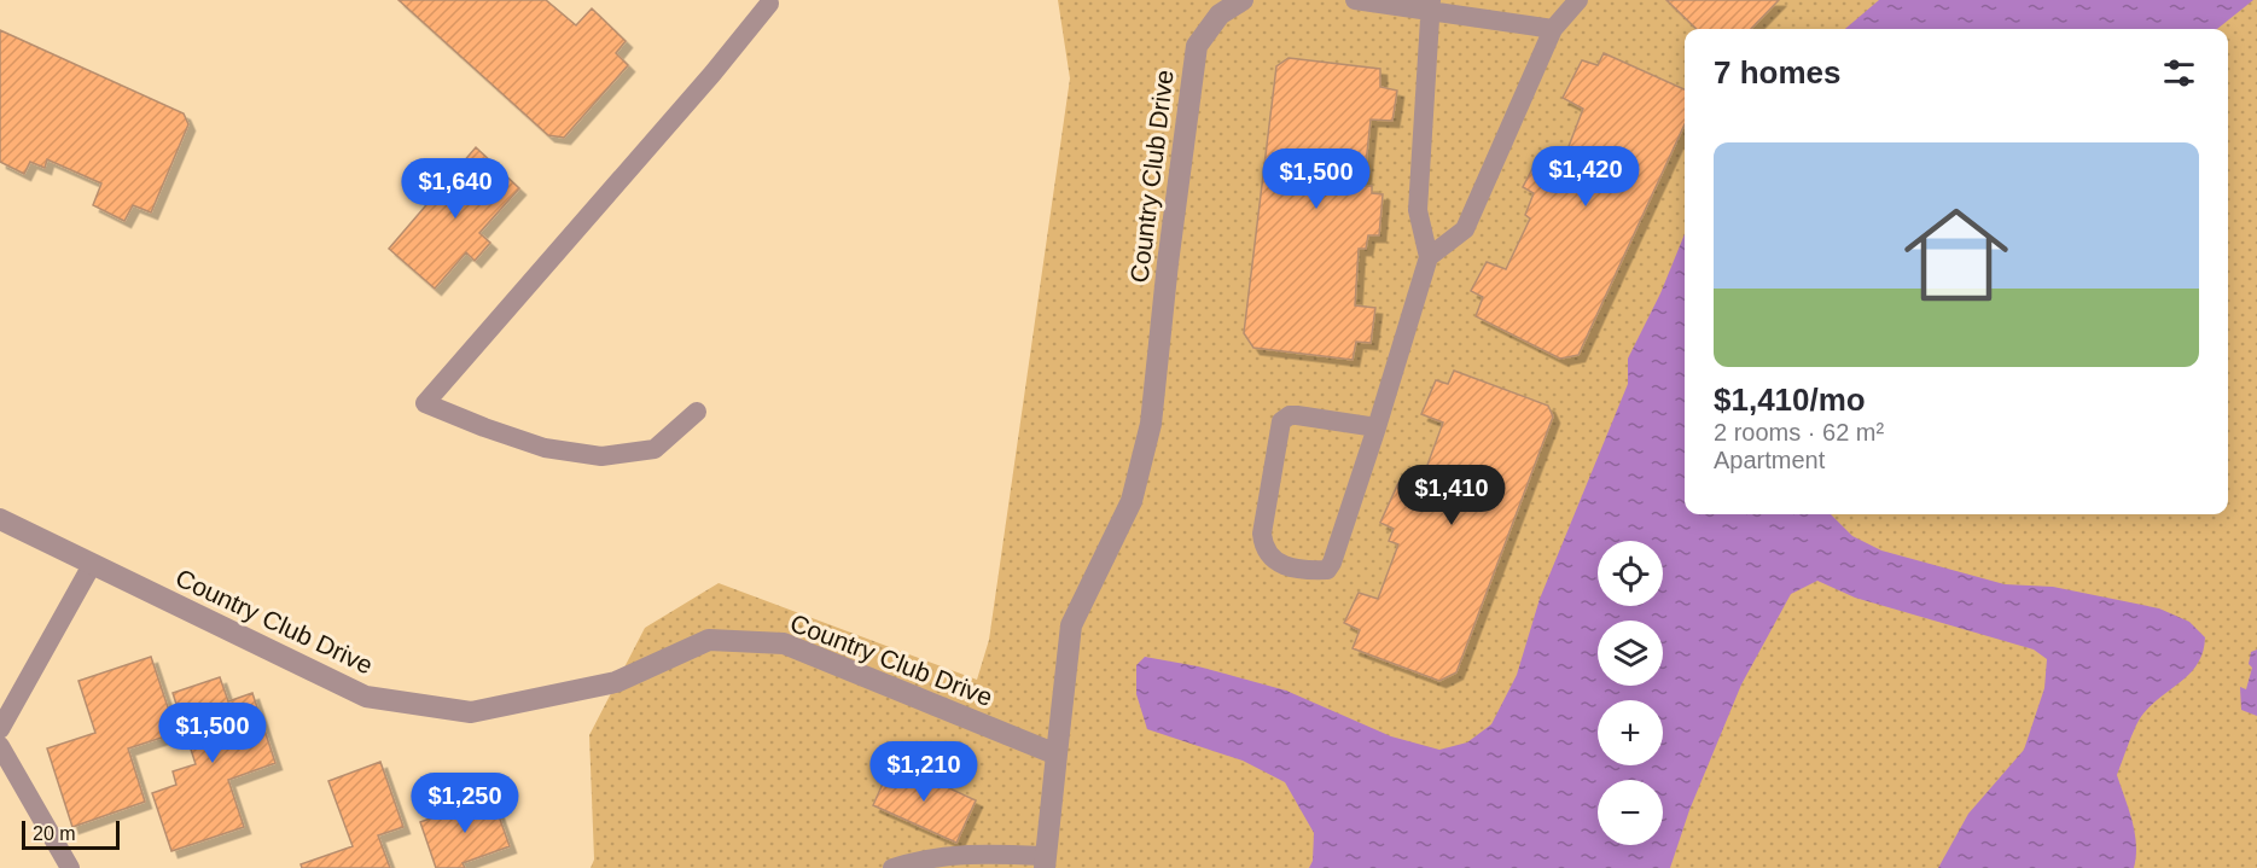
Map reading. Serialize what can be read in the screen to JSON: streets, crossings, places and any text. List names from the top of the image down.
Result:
{
  "streets": {
    "street": ["Country Club Drive"]
  },
  "scale_bar": "20 m",
  "page": {
    "heading": "7 homes",
    "list": [
      {
        "name": "$1,410/mo",
        "note": "2 rooms · 62 m² · Apartment"
      }
    ],
    "price": [
      "$1,420",
      "$1,500",
      "$1,640",
      "$1,410",
      "$1,500",
      "$1,210",
      "$1,250"
    ],
    "map_buttons": ["+", "−"],
    "scale": "20 m"
  }
}
